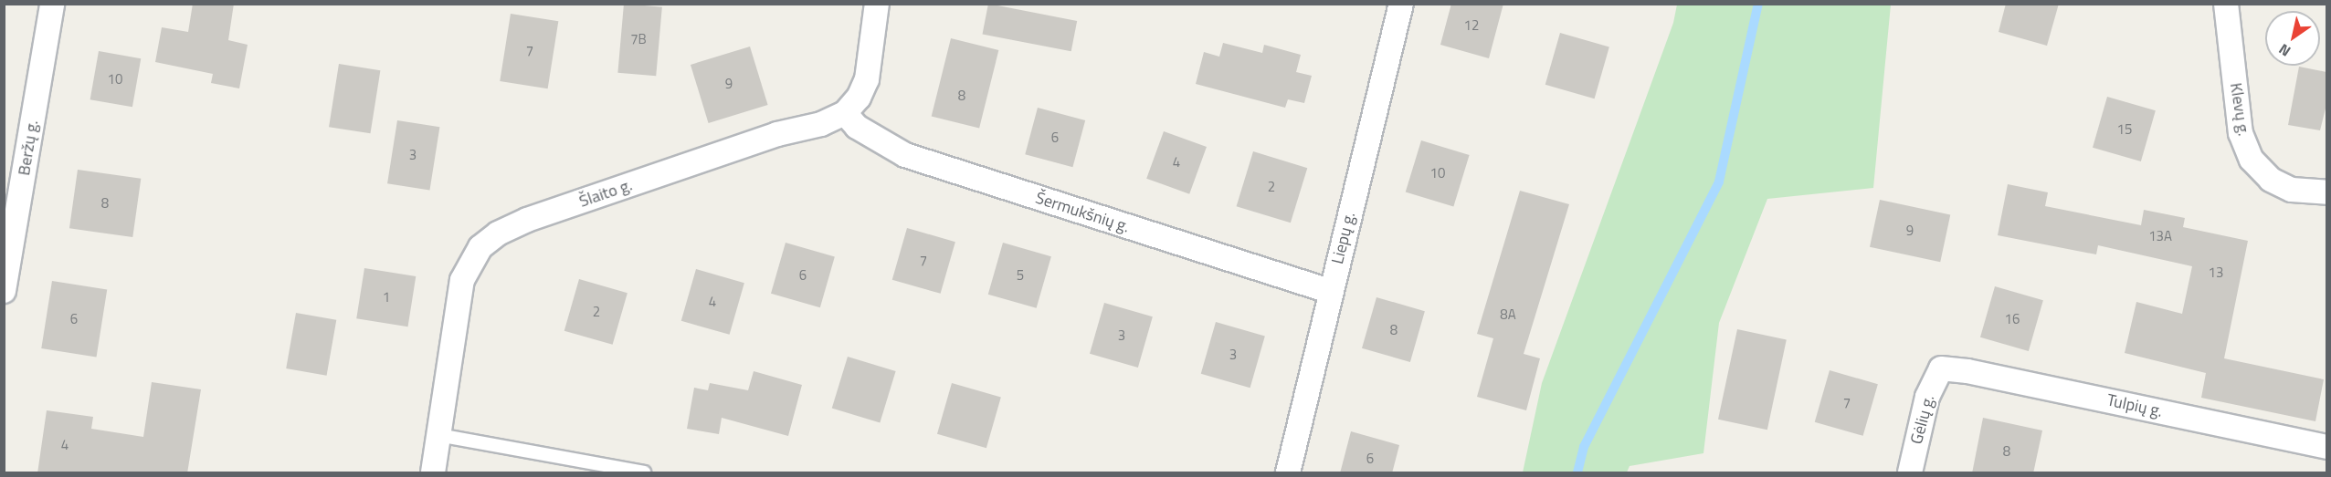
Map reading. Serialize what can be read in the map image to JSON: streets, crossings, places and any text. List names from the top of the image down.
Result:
{
  "streets": {
    "street": [
      "Klevų g.",
      "Beržų g.",
      "Šlaito g.",
      "Šermukšnių g.",
      "Liepų g.",
      "Tulpių g.",
      "Gėlių g."
    ]
  },
  "crossings": [
    ["Šlaito g.", "Šermukšnių g."],
    ["Šermukšnių g.", "Liepų g."],
    ["Tulpių g.", "Gėlių g."]
  ],
  "house_numbers": [
    "12",
    "7B",
    "7",
    "10",
    "9",
    "8",
    "15",
    "6",
    "3",
    "4",
    "10",
    "2",
    "8",
    "9",
    "13A",
    "7",
    "13",
    "6",
    "5",
    "1",
    "4",
    "2",
    "8A",
    "6",
    "16",
    "8",
    "3",
    "3",
    "7",
    "4",
    "8",
    "6"
  ],
  "north": "bottom left"
}
